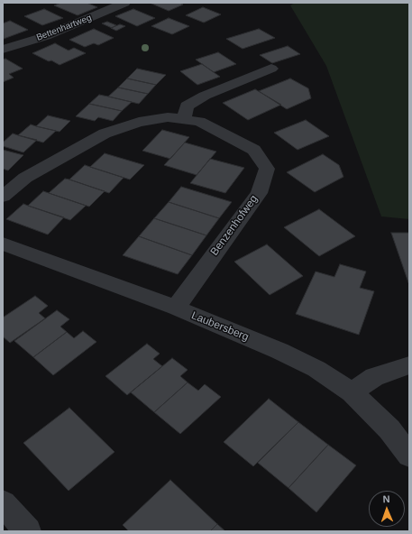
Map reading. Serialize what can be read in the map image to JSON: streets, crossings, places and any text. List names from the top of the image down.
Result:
{
  "streets": {
    "street": ["Bettenhartweg", "Benzenhofweg", "Laubersberg"]
  },
  "crossings": [
    ["Benzenhofweg", "Laubersberg"]
  ],
  "north": "top"
}
